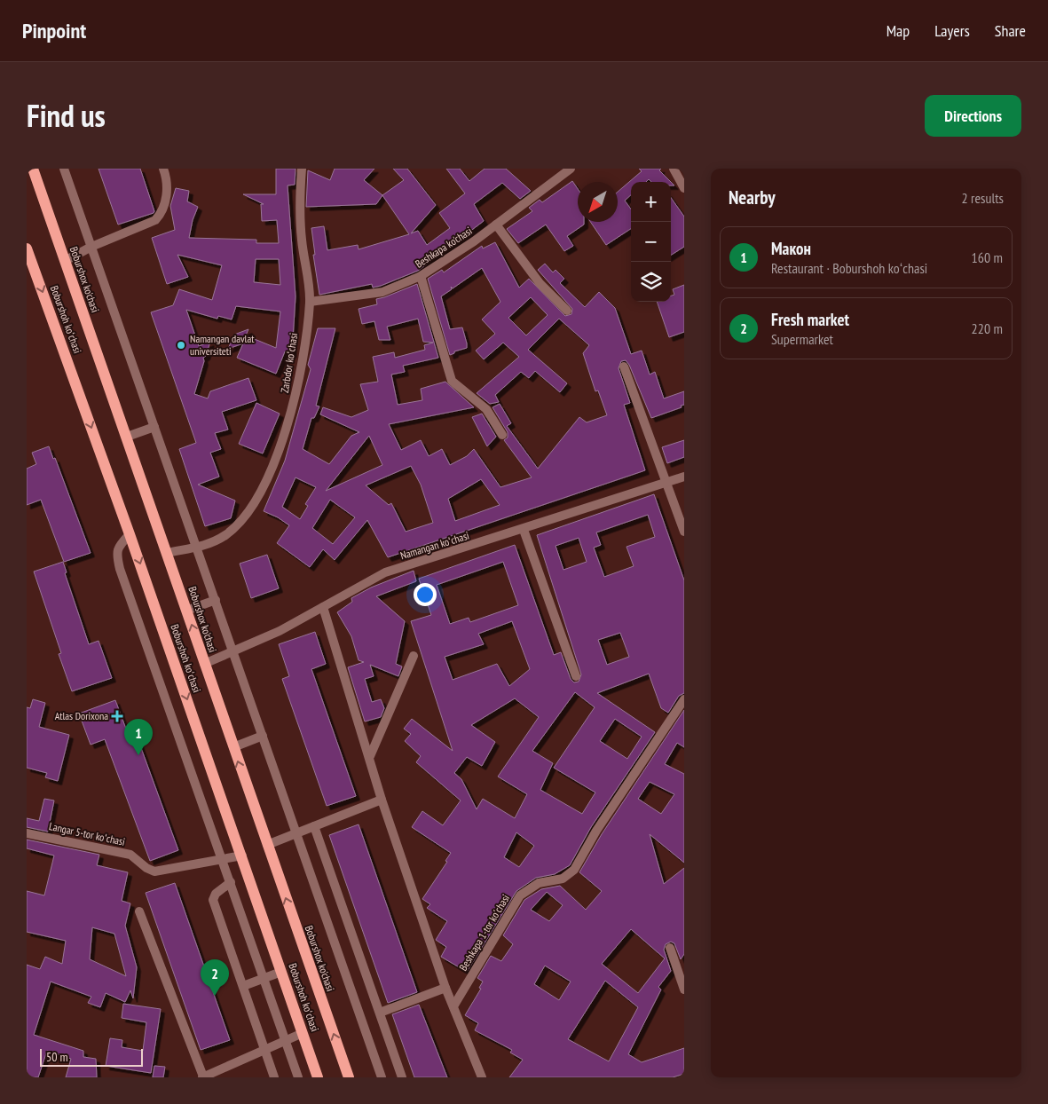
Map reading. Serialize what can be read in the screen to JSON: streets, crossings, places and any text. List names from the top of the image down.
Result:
{
  "streets": {
    "main road": ["Boburshox ko'chasi", "Boburshoh koʻchasi"],
    "street": [
      "Beshkapa ko'chasi",
      "Zarbdor koʻchasi",
      "Namangan koʻchasi",
      "Langar 5-tor koʻchasi",
      "Beshkapa 1-tor koʼchasi"
    ]
  },
  "crossings": [
    ["Beshkapa ko'chasi", "Zarbdor koʻchasi"],
    ["Boburshox ko'chasi", "Zarbdor koʻchasi"],
    ["Boburshox ko'chasi", "Namangan koʻchasi"],
    ["Boburshoh koʻchasi", "Langar 5-tor koʻchasi"]
  ],
  "one_way": ["Boburshox ko'chasi", "Boburshoh koʻchasi"],
  "places": {
    "other": ["Namangan davlat universiteti"],
    "health": ["Atlas Dorixona"]
  },
  "scale_bar": "50 m",
  "north": "bottom left",
  "page": {
    "header": "Pinpoint",
    "nav": ["Map", "Layers", "Share"],
    "title": "Find us",
    "buttons": "Directions",
    "heading": ["Nearby", "2 results"],
    "map_buttons": ["+", "−"],
    "list": [
      {
        "mark": "1",
        "name": "Макон",
        "note": "Restaurant · Boburshoh koʻchasi",
        "value": "160 m"
      },
      {
        "mark": "2",
        "name": "Fresh market",
        "note": "Supermarket",
        "value": "220 m"
      }
    ],
    "pins": ["1", "2"],
    "scale": "50 m"
  }
}
